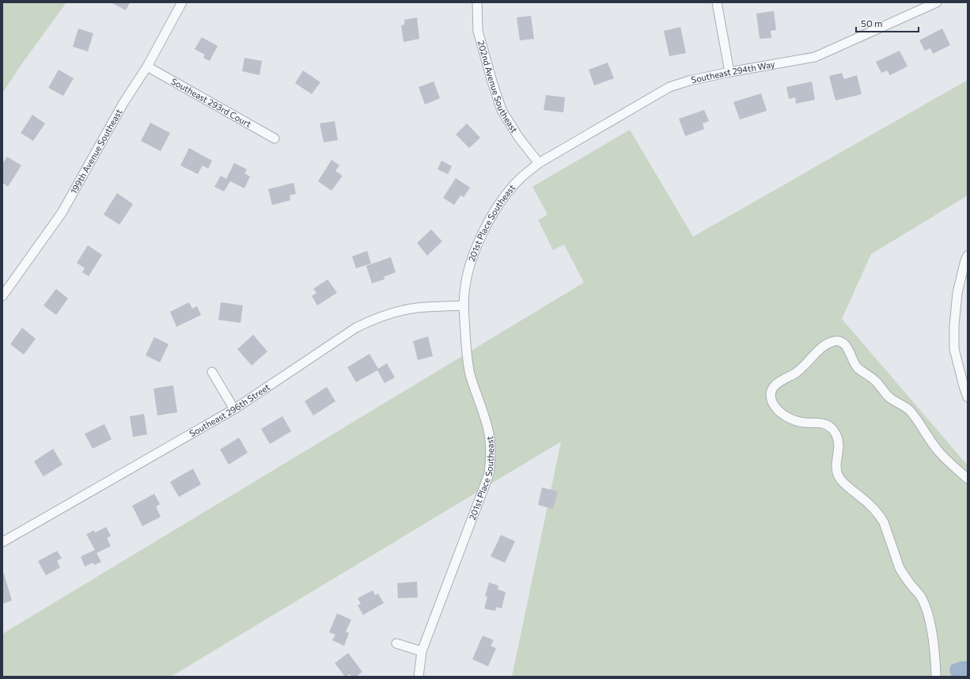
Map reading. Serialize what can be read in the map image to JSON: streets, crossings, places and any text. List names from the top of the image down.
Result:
{
  "streets": {
    "street": [
      "Southeast 294th Way",
      "202nd Avenue Southeast",
      "Southeast 293rd Court",
      "199th Avenue Southeast",
      "201st Place Southeast",
      "Southeast 296th Street"
    ]
  },
  "crossings": [
    ["Southeast 294th Way", "202nd Avenue Southeast"],
    ["Southeast 294th Way", "201st Place Southeast"],
    ["202nd Avenue Southeast", "201st Place Southeast"],
    ["Southeast 293rd Court", "199th Avenue Southeast"],
    ["201st Place Southeast", "Southeast 296th Street"]
  ],
  "scale_bar": "50 m"
}
